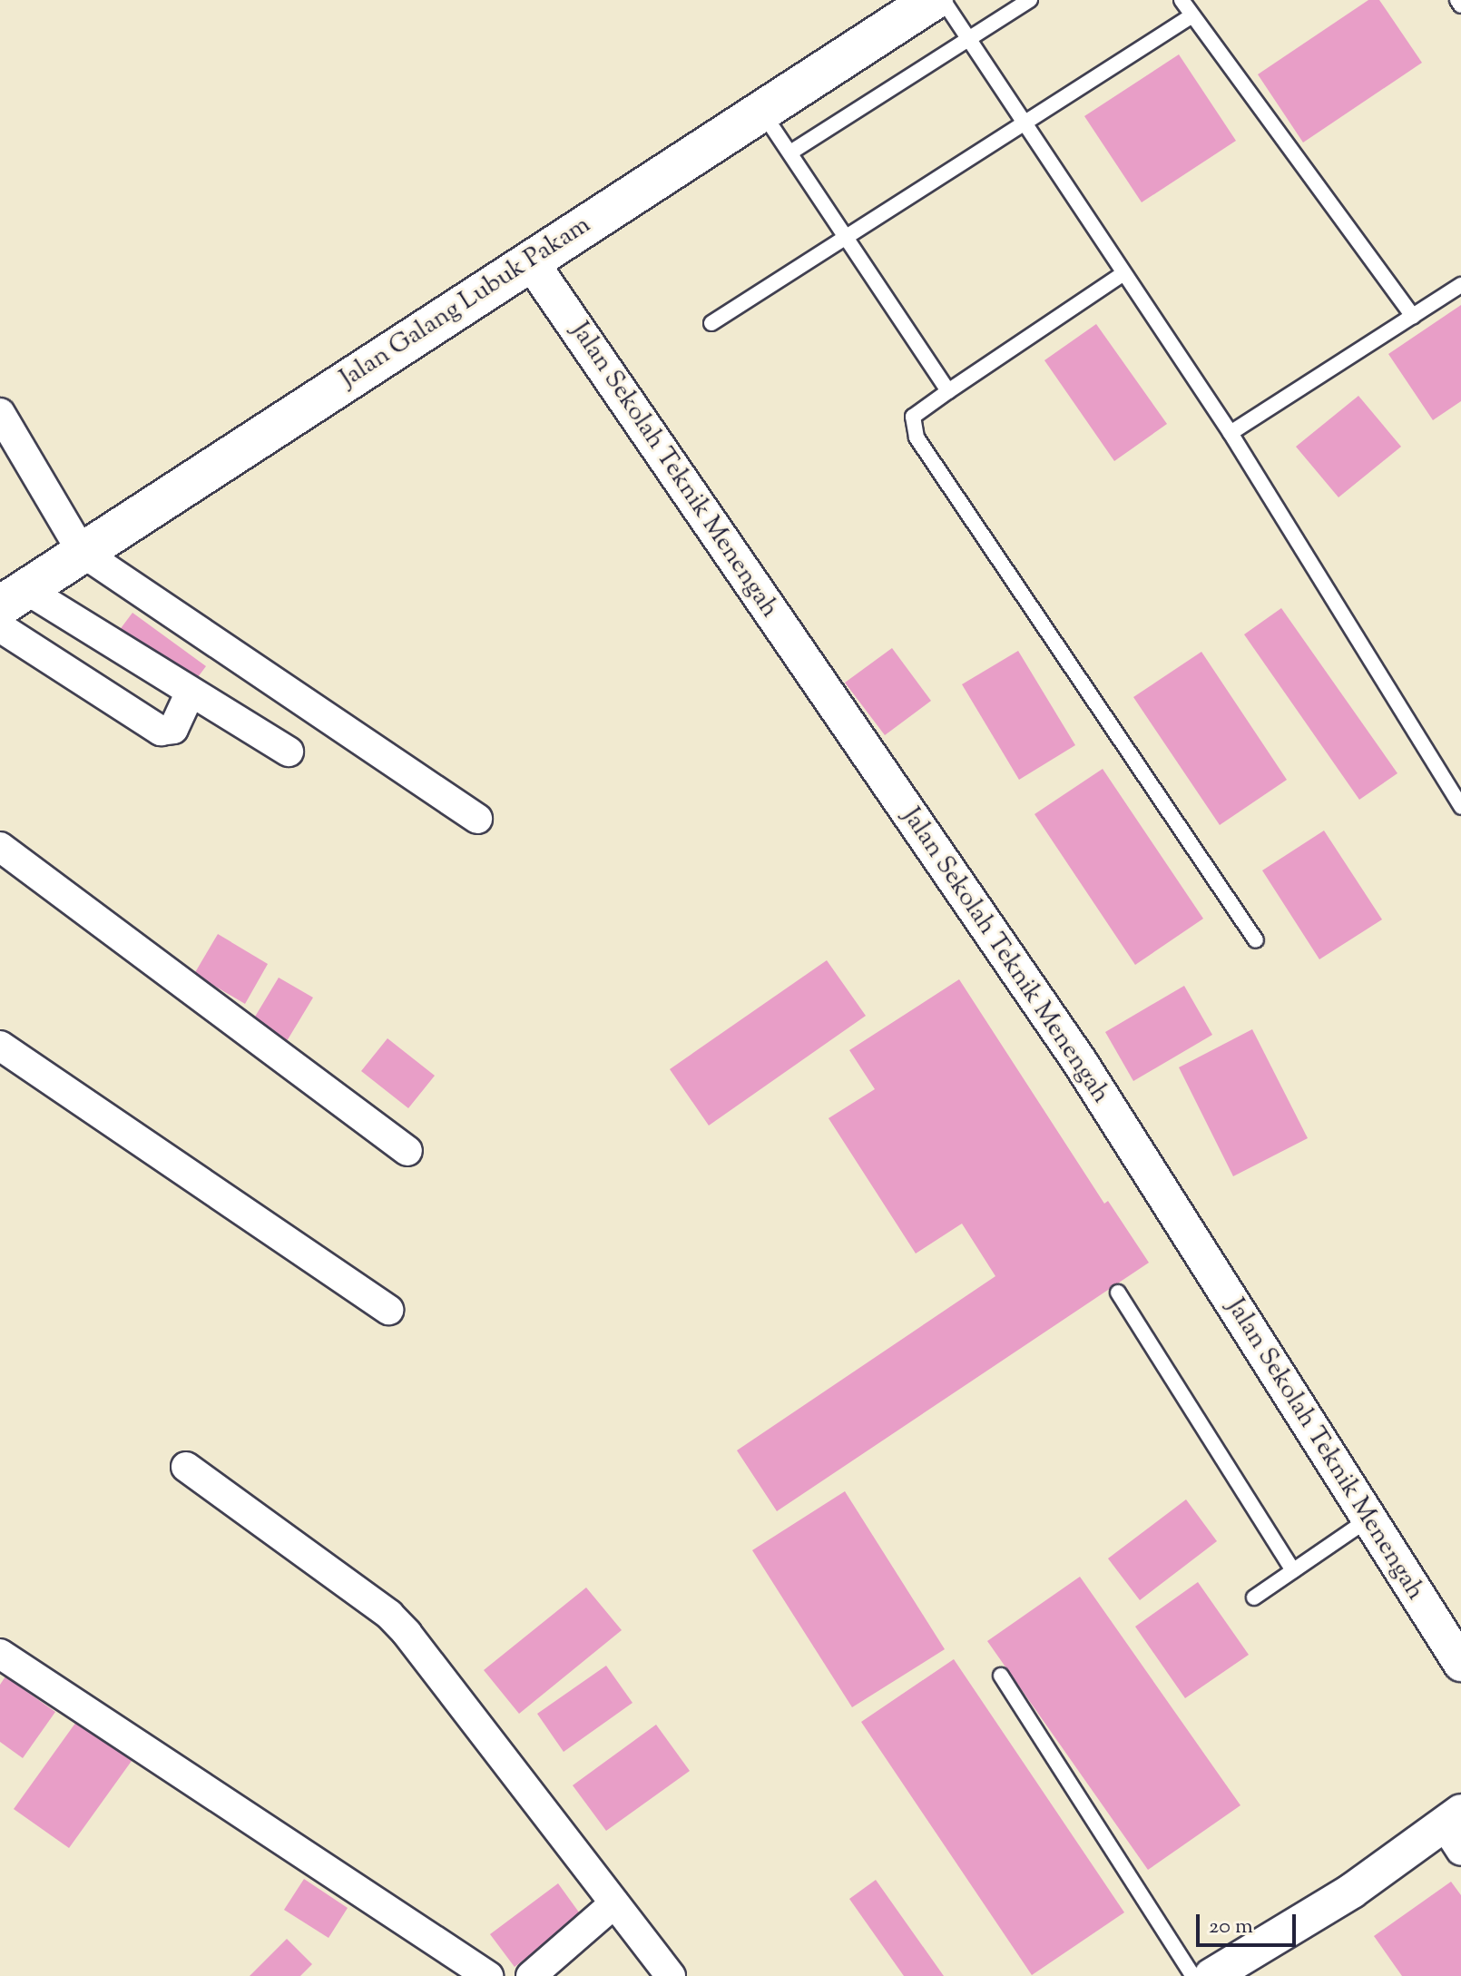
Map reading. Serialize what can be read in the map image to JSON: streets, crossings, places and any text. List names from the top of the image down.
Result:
{
  "streets": {
    "main road": ["Jalan Galang Lubuk Pakam"],
    "street": ["Jalan Sekolah Teknik Menengah"]
  },
  "crossings": [
    ["Jalan Galang Lubuk Pakam", "Jalan Sekolah Teknik Menengah"]
  ],
  "scale_bar": "20 m"
}
